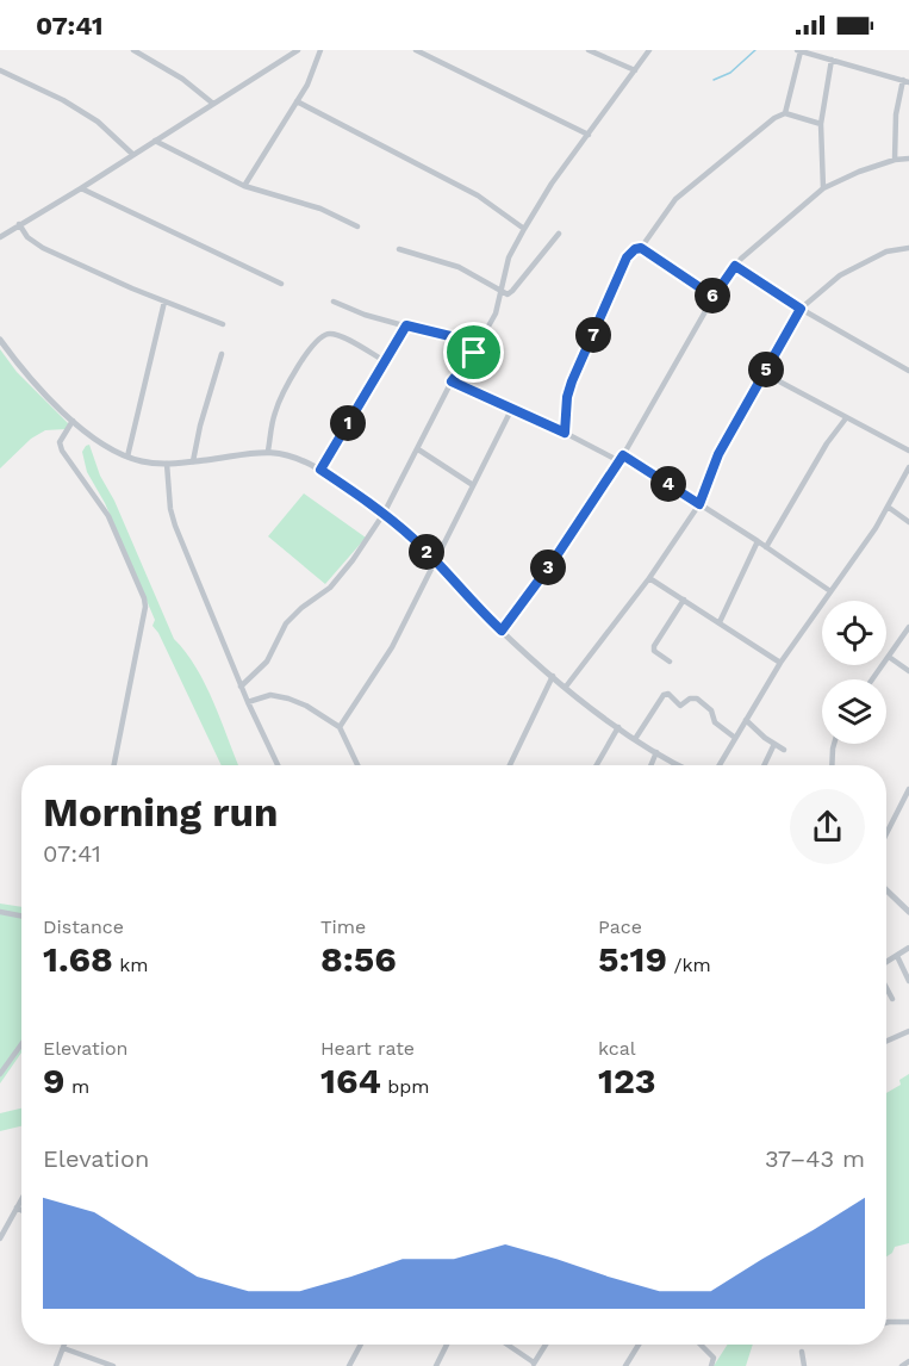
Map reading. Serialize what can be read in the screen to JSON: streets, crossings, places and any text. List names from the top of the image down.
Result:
{
  "page": {
    "status": "07:41",
    "pins": [
      "6",
      "7",
      "5",
      "1",
      "4",
      "2",
      "3"
    ],
    "heading": ["Morning run", "07:41"],
    "stats": [
      ["Distance", "1.68 km"],
      ["Time", "8:56"],
      ["Pace", "5:19 /km"],
      ["Elevation", "9 m"],
      ["Heart rate", "164 bpm"],
      ["kcal", "123"]
    ],
    "chart": ["Elevation", "37–43 m"]
  }
}
